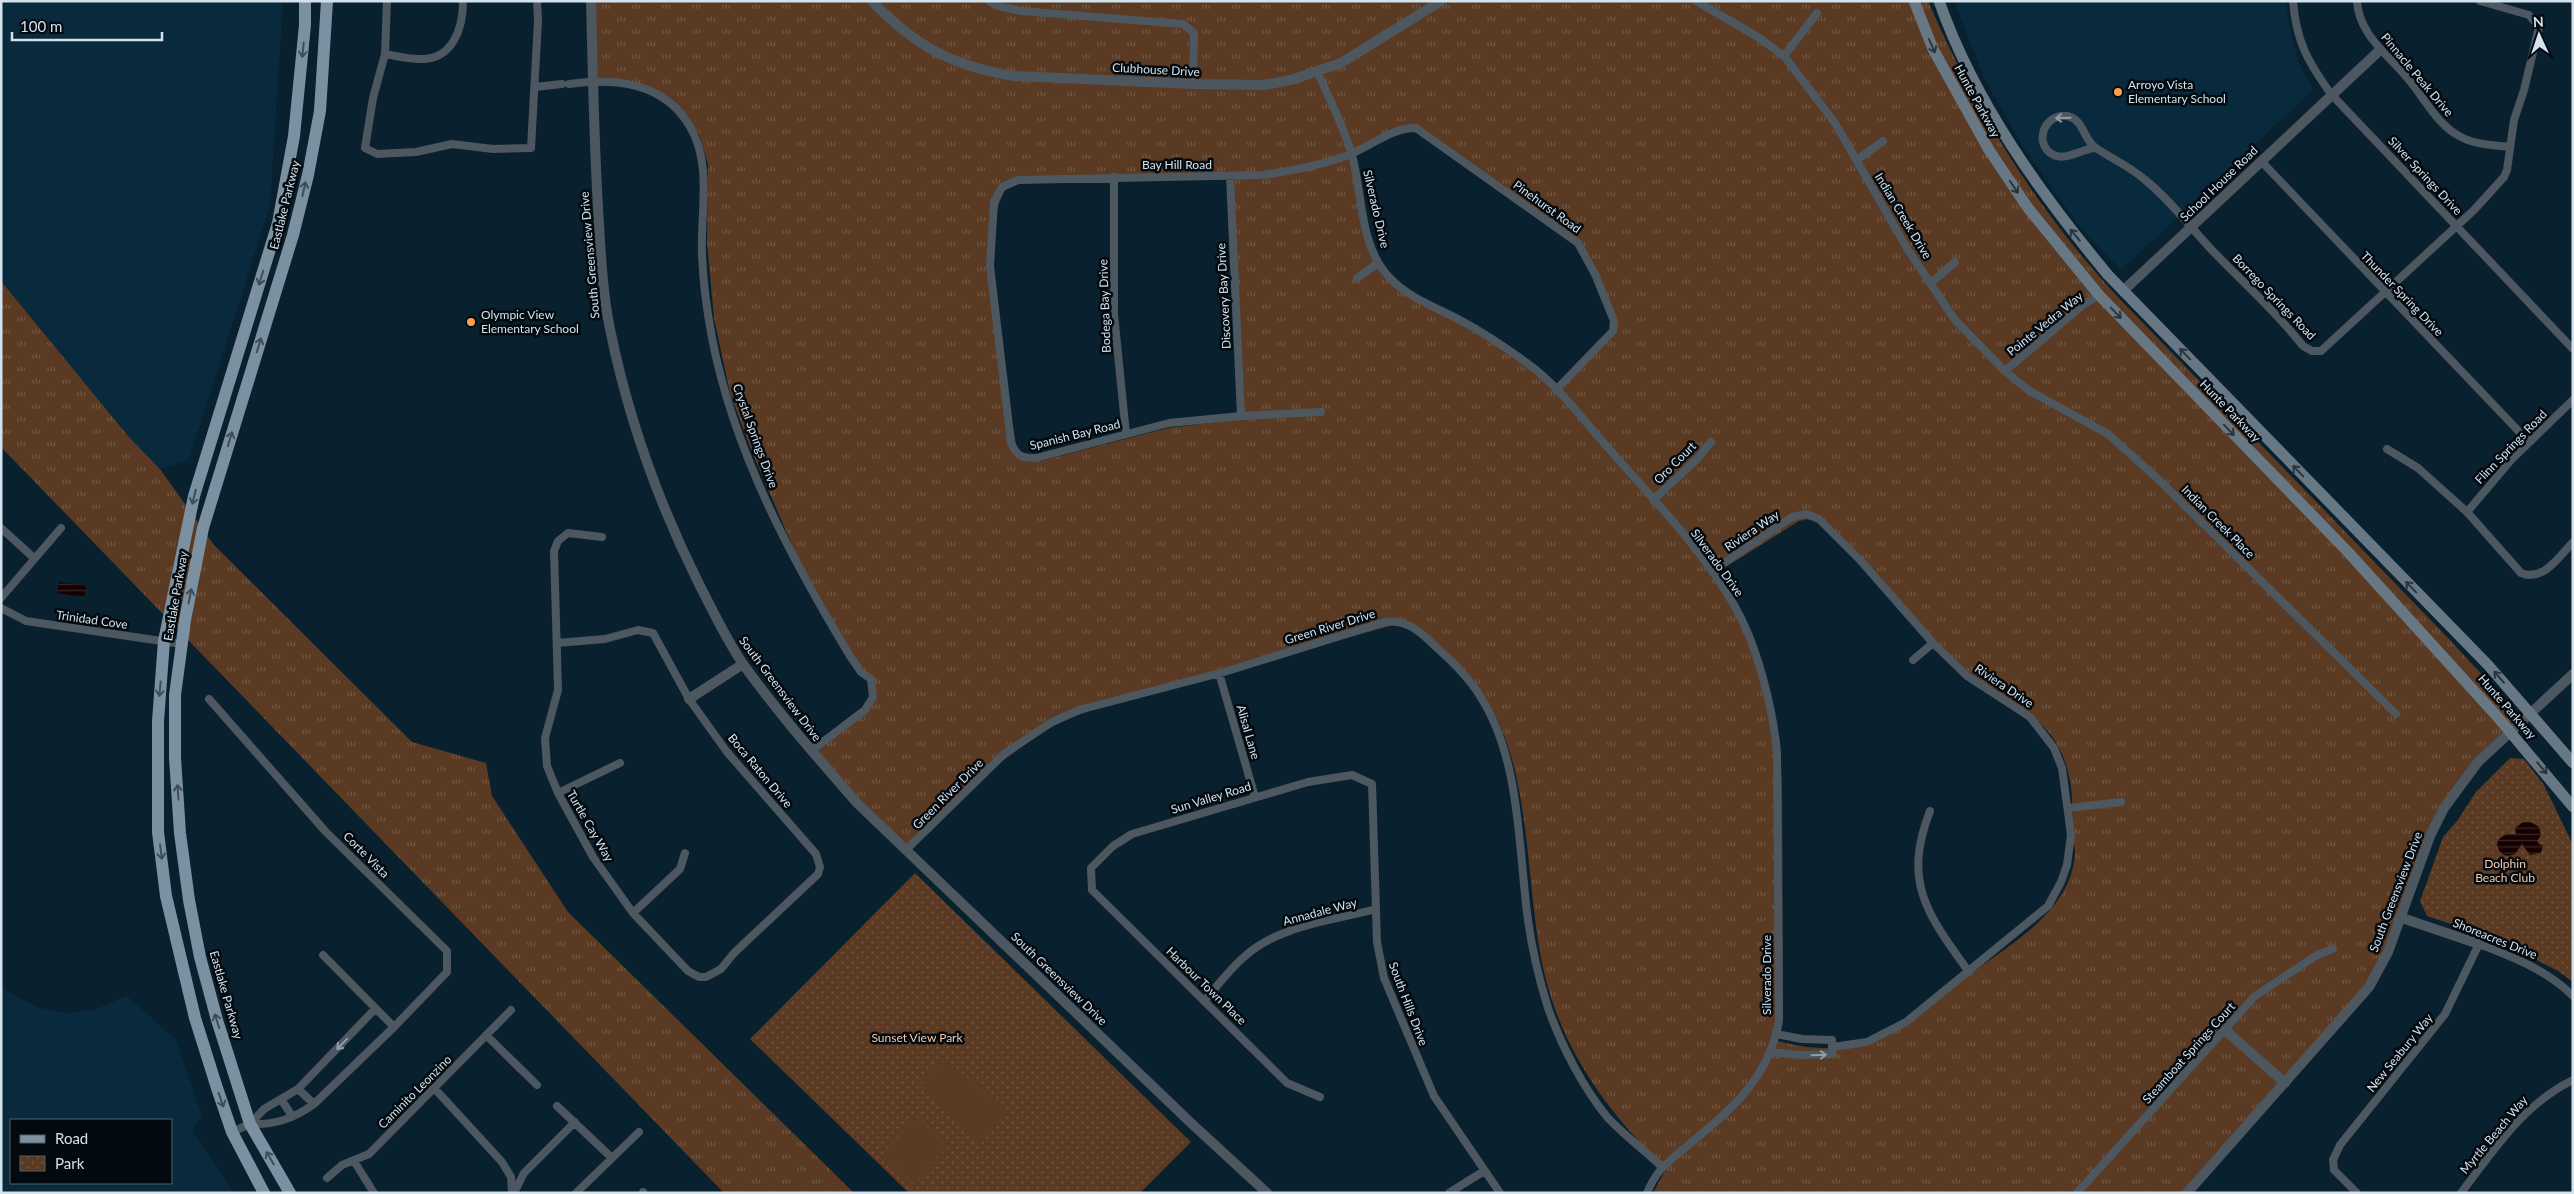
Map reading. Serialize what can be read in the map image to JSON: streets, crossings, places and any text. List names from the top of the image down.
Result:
{
  "streets": {
    "main road": ["Hunte Parkway", "Eastlake Parkway"],
    "street": [
      "Clubhouse Drive",
      "Pinnacle Peak Drive",
      "Bay Hill Road",
      "Silver Springs Drive",
      "School House Road",
      "Pinehurst Road",
      "Silverado Drive",
      "Indian Creek Drive",
      "South Greensview Drive",
      "Thunder Spring Drive",
      "Discovery Bay Drive",
      "Borrego Springs Road",
      "Bodega Bay Drive",
      "Pointe Vedra Way",
      "Spanish Bay Road",
      "Crystal Springs Drive",
      "Flinn Springs Road",
      "Oro Court",
      "Indian Creek Place",
      "Riviera Way",
      "Trinidad Cove",
      "Green River Drive",
      "Riviera Drive",
      "Alisal Lane",
      "Boca Raton Drive",
      "Sun Valley Road",
      "Turtle Cay Way",
      "Corte Vista",
      "Annadale Way",
      "Shoreacres Drive",
      "Harbour Town Place",
      "South Hills Drive",
      "Steamboat Springs Court",
      "New Seabury Way",
      "Caminito Leonzino",
      "Myrtle Beach Way"
    ]
  },
  "crossings": [
    ["Clubhouse Drive", "Silverado Drive"],
    ["Pinnacle Peak Drive", "School House Road"],
    ["Pinnacle Peak Drive", "Borrego Springs Road"],
    ["Hunte Parkway", "School House Road"],
    ["Hunte Parkway", "South Greensview Drive"],
    ["Hunte Parkway", "Pointe Vedra Way"],
    ["Bay Hill Road", "Pinehurst Road"],
    ["Bay Hill Road", "Silverado Drive"],
    ["Bay Hill Road", "Discovery Bay Drive"],
    ["Bay Hill Road", "Bodega Bay Drive"],
    ["Bay Hill Road", "Spanish Bay Road"],
    ["Silver Springs Drive", "School House Road"],
    ["Silver Springs Drive", "Borrego Springs Road"],
    ["School House Road", "Thunder Spring Drive"],
    ["School House Road", "Borrego Springs Road"],
    ["Eastlake Parkway", "Trinidad Cove"],
    ["Eastlake Parkway", "Corte Vista"],
    ["Pinehurst Road", "Silverado Drive"],
    ["Silverado Drive", "Oro Court"],
    ["Silverado Drive", "Riviera Way"],
    ["Silverado Drive", "Green River Drive"],
    ["Silverado Drive", "Riviera Drive"],
    ["Indian Creek Drive", "Pointe Vedra Way"],
    ["Indian Creek Drive", "Indian Creek Place"],
    ["South Greensview Drive", "Crystal Springs Drive"],
    ["South Greensview Drive", "Green River Drive"],
    ["South Greensview Drive", "Shoreacres Drive"],
    ["Thunder Spring Drive", "Borrego Springs Road"],
    ["Thunder Spring Drive", "Flinn Springs Road"],
    ["Discovery Bay Drive", "Spanish Bay Road"],
    ["Bodega Bay Drive", "Spanish Bay Road"],
    ["Pointe Vedra Way", "Indian Creek Place"],
    ["Riviera Way", "Riviera Drive"],
    ["Green River Drive", "Alisal Lane"],
    ["Alisal Lane", "Sun Valley Road"],
    ["Boca Raton Drive", "Turtle Cay Way"],
    ["Sun Valley Road", "Harbour Town Place"],
    ["Sun Valley Road", "South Hills Drive"],
    ["Annadale Way", "Harbour Town Place"],
    ["Annadale Way", "South Hills Drive"],
    ["Shoreacres Drive", "New Seabury Way"]
  ],
  "parks": ["Dolphin Beach Club", "Sunset View Park"],
  "places": ["Arroyo Vista Elementary School", "Olympic View Elementary School"],
  "legend": ["Road", "Park"],
  "scale_bar": "100 m",
  "north": "top"
}
